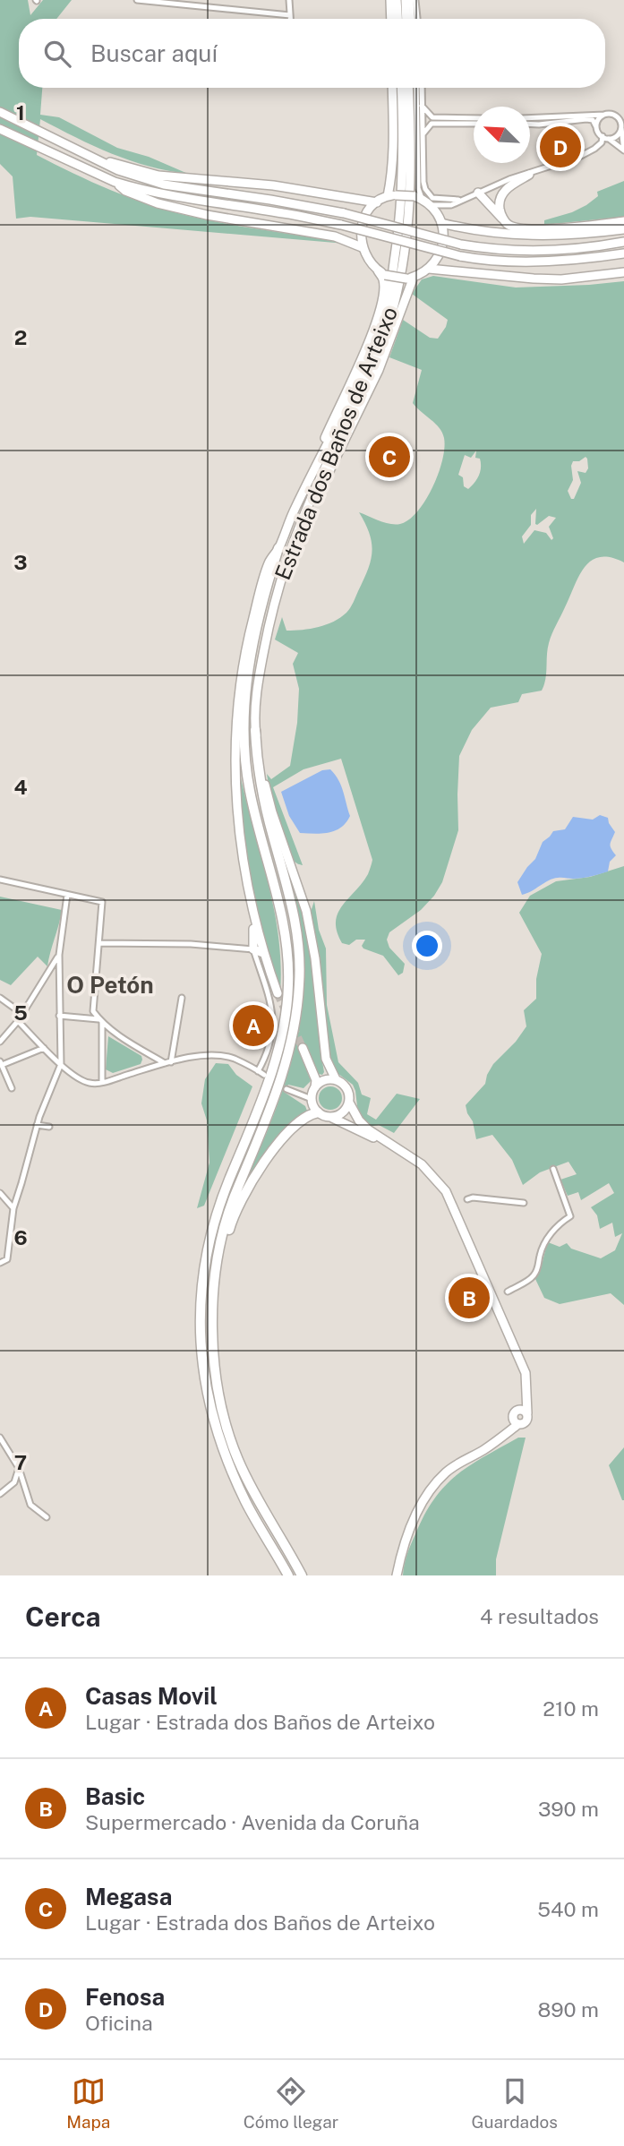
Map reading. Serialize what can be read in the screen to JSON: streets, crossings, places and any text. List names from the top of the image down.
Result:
{
  "streets": {
    "main road": ["Estrada dos Baños de Arteixo"]
  },
  "districts": ["O Petón"],
  "north": "top left",
  "page": {
    "search": "Buscar aquí",
    "pins": [
      "D",
      "C",
      "A",
      "B"
    ],
    "heading": ["Cerca", "4 resultados"],
    "list": [
      {
        "mark": "A",
        "name": "Casas Movil",
        "note": "Lugar · Estrada dos Baños de Arteixo",
        "value": "210 m"
      },
      {
        "mark": "B",
        "name": "Basic",
        "note": "Supermercado · Avenida da Coruña",
        "value": "390 m"
      },
      {
        "mark": "C",
        "name": "Megasa",
        "note": "Lugar · Estrada dos Baños de Arteixo",
        "value": "540 m"
      },
      {
        "mark": "D",
        "name": "Fenosa",
        "note": "Oficina",
        "value": "890 m"
      }
    ],
    "nav": ["Mapa", "Cómo llegar", "Guardados"]
  },
  "grid": {
    "rows": [
      "1",
      "2",
      "3",
      "4",
      "5",
      "6",
      "7"
    ]
  }
}
